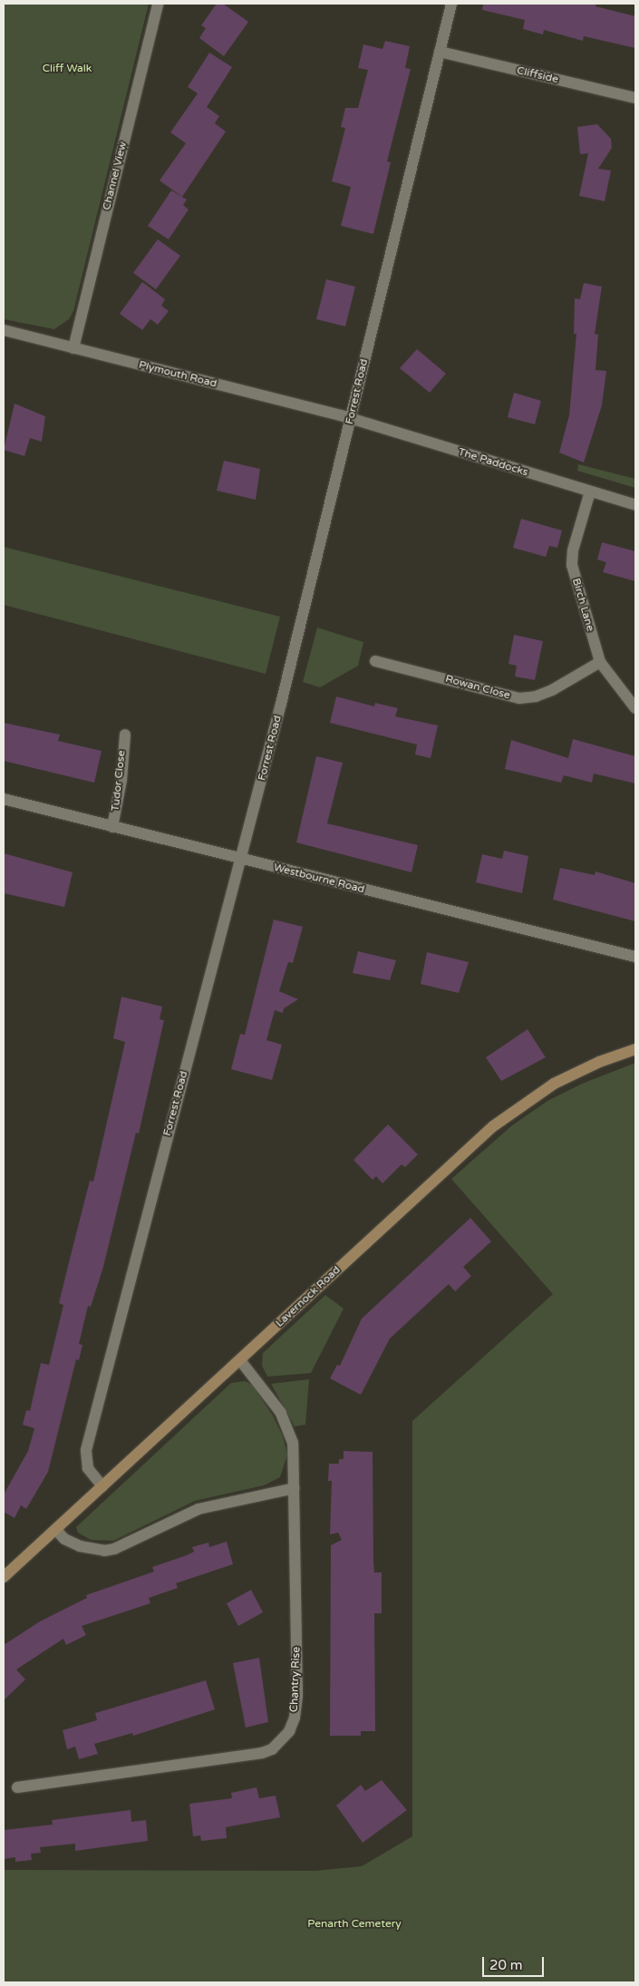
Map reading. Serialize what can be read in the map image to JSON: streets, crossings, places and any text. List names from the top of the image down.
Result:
{
  "streets": {
    "main road": ["Lavernock Road"],
    "street": [
      "Cliffside",
      "Channel View",
      "Plymouth Road",
      "Forrest Road",
      "The Paddocks",
      "Birch Lane",
      "Rowan Close",
      "Tudor Close",
      "Westbourne Road",
      "Chantry Rise"
    ]
  },
  "crossings": [
    ["Cliffside", "Forrest Road"],
    ["Channel View", "Plymouth Road"],
    ["Plymouth Road", "Forrest Road"],
    ["Plymouth Road", "The Paddocks"],
    ["Forrest Road", "The Paddocks"],
    ["Forrest Road", "Westbourne Road"],
    ["Forrest Road", "Lavernock Road"],
    ["The Paddocks", "Birch Lane"],
    ["Birch Lane", "Rowan Close"],
    ["Tudor Close", "Westbourne Road"],
    ["Lavernock Road", "Chantry Rise"]
  ],
  "parks": ["Cliff Walk", "Penarth Cemetery"],
  "scale_bar": "20 m"
}
